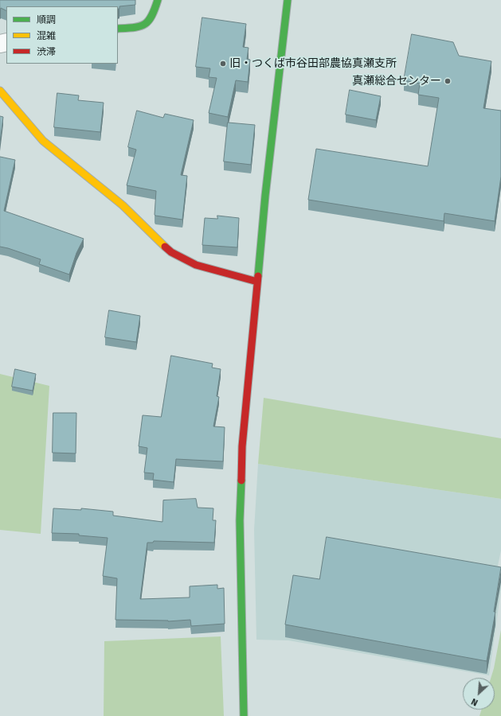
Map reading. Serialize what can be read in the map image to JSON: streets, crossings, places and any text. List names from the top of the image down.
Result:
{
  "places": ["旧・つくば市谷田部農協真瀬支所", "真瀬総合センター"],
  "legend": ["順調", "混雑", "渋滞"],
  "north": "bottom left"
}
